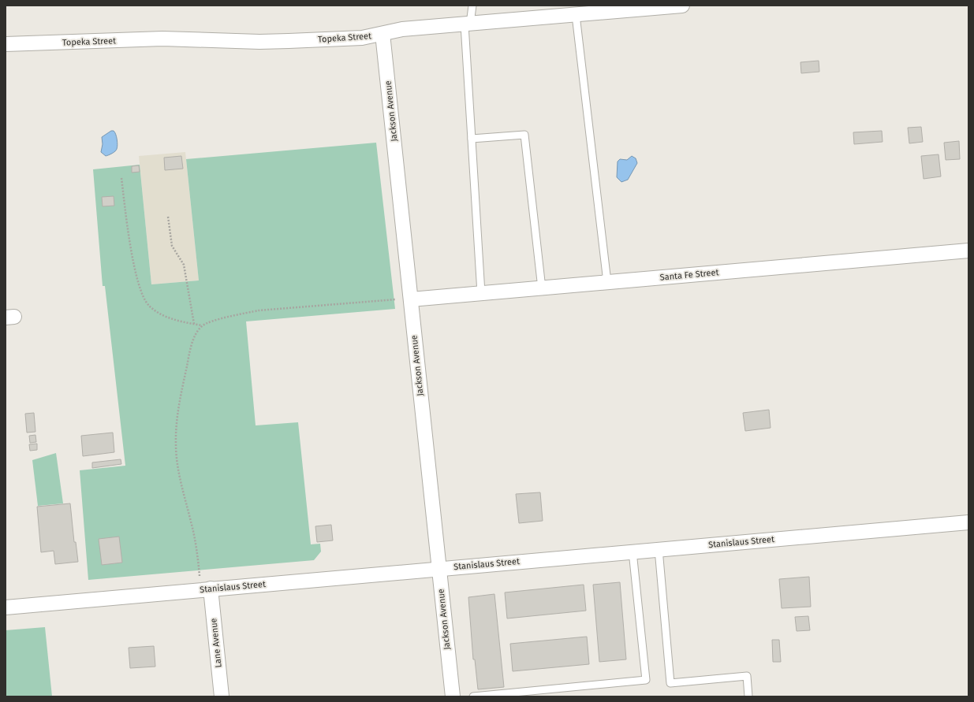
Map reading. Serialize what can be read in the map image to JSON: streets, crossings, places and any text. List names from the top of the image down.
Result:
{
  "streets": {
    "street": [
      "Topeka Street",
      "Jackson Avenue",
      "Santa Fe Street",
      "Stanislaus Street",
      "Lane Avenue"
    ]
  },
  "crossings": [
    ["Topeka Street", "Jackson Avenue"],
    ["Jackson Avenue", "Santa Fe Street"],
    ["Jackson Avenue", "Stanislaus Street"],
    ["Stanislaus Street", "Lane Avenue"]
  ]
}
